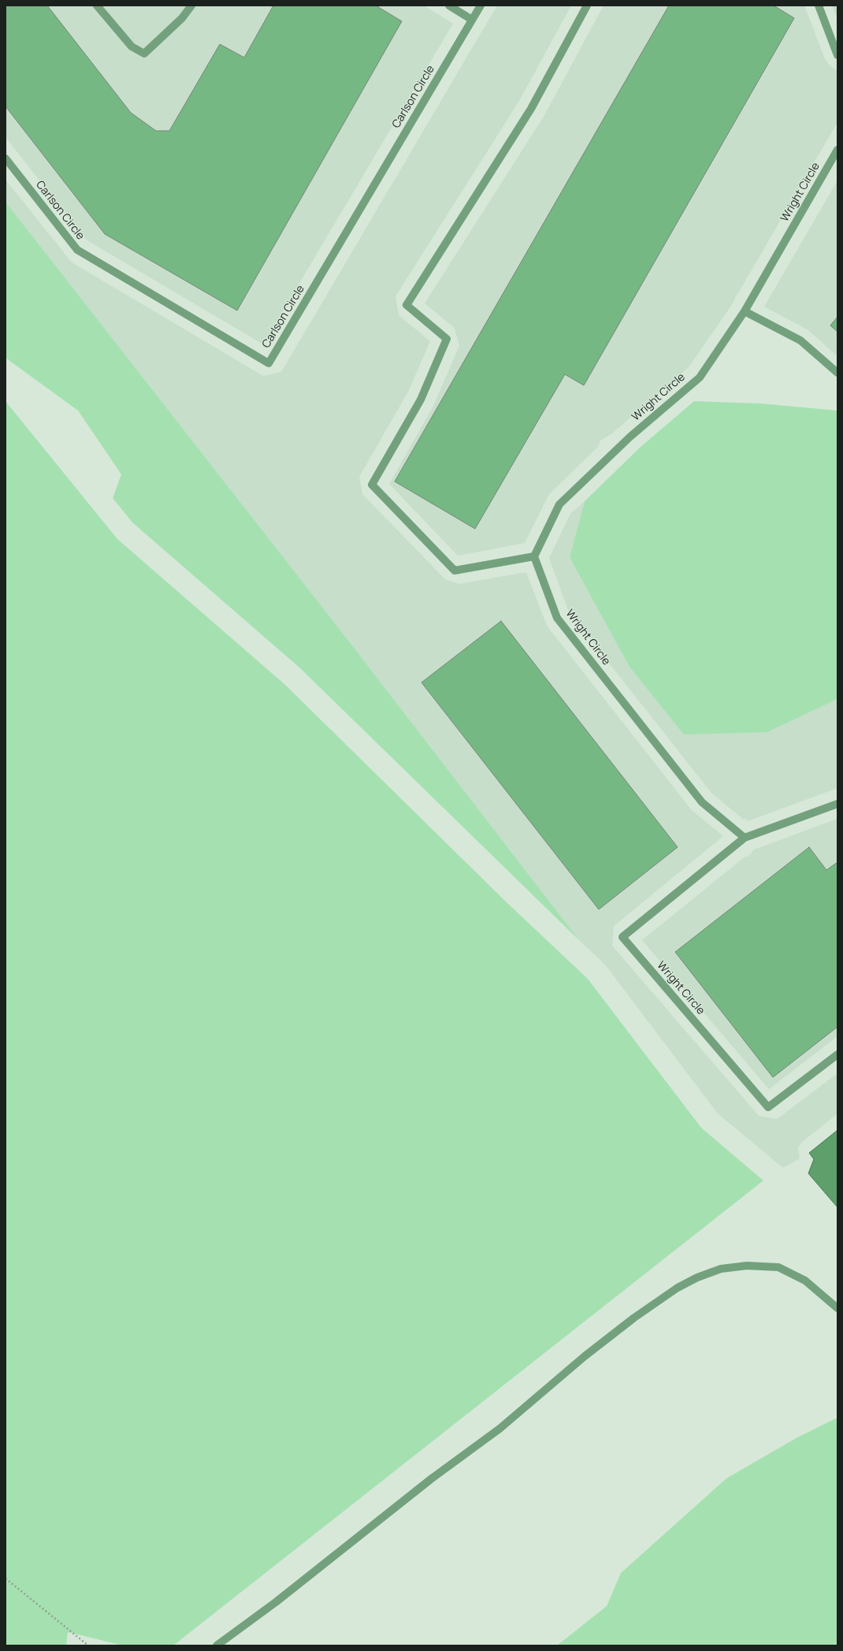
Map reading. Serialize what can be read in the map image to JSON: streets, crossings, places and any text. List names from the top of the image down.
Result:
{
  "streets": {
    "street": ["Carlson Circle", "Wright Circle"]
  }
}
